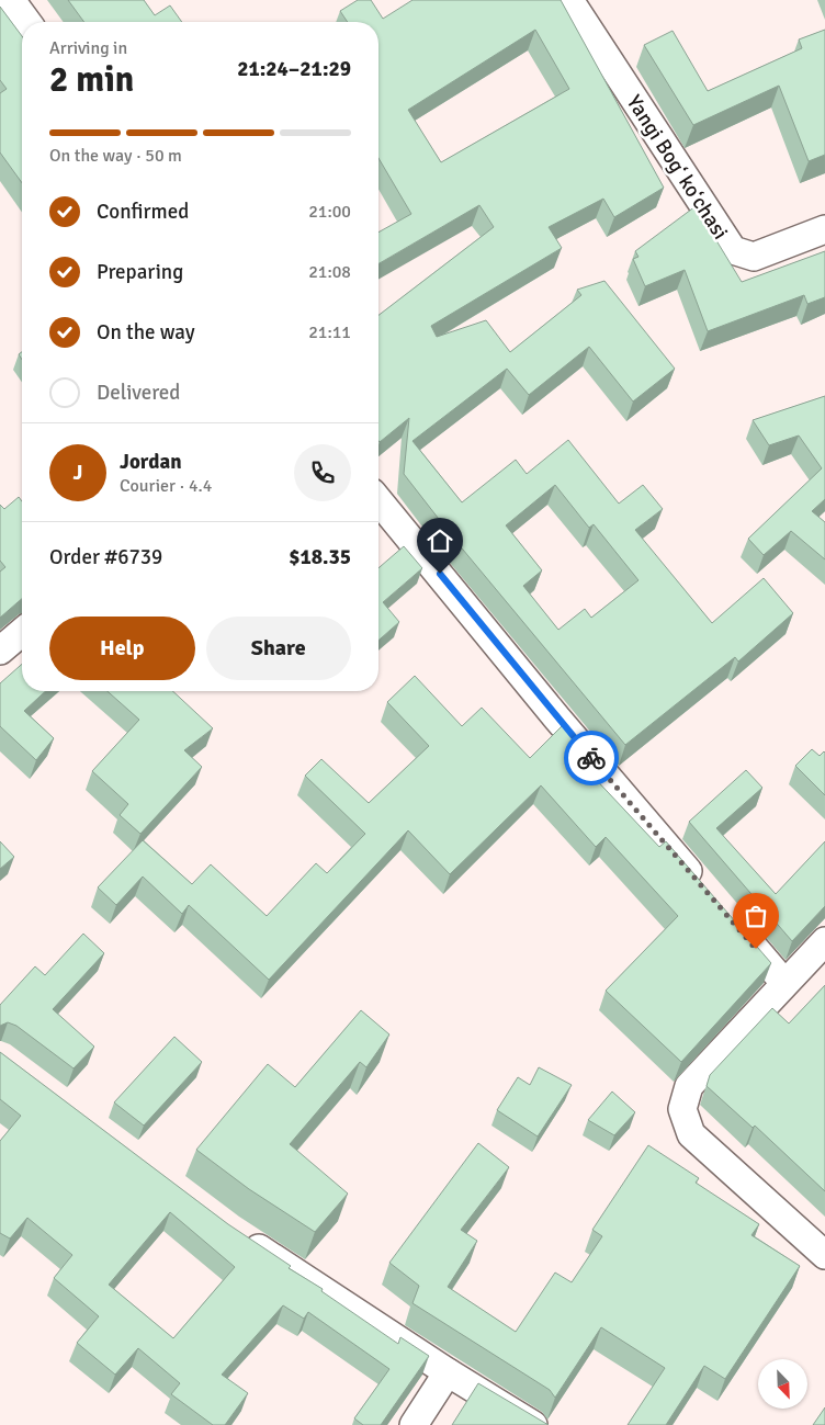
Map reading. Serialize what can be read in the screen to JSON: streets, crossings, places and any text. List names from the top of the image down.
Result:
{
  "streets": {
    "street": ["Yangi Bogʻ koʻchasi"]
  },
  "north": "bottom right",
  "page": {
    "heading": ["2 min", "Arriving in", "21:24–21:29"],
    "panel": [
      "Jordan",
      "Courier · 4.4",
      "Order #6739",
      "$18.35"
    ],
    "bar": "On the way · 50 m",
    "list": [
      ["Confirmed", "21:00"],
      ["Preparing", "21:08"],
      ["On the way", "21:11"],
      "Delivered"
    ],
    "round": "J",
    "buttons": ["Help", "Share"]
  }
}
